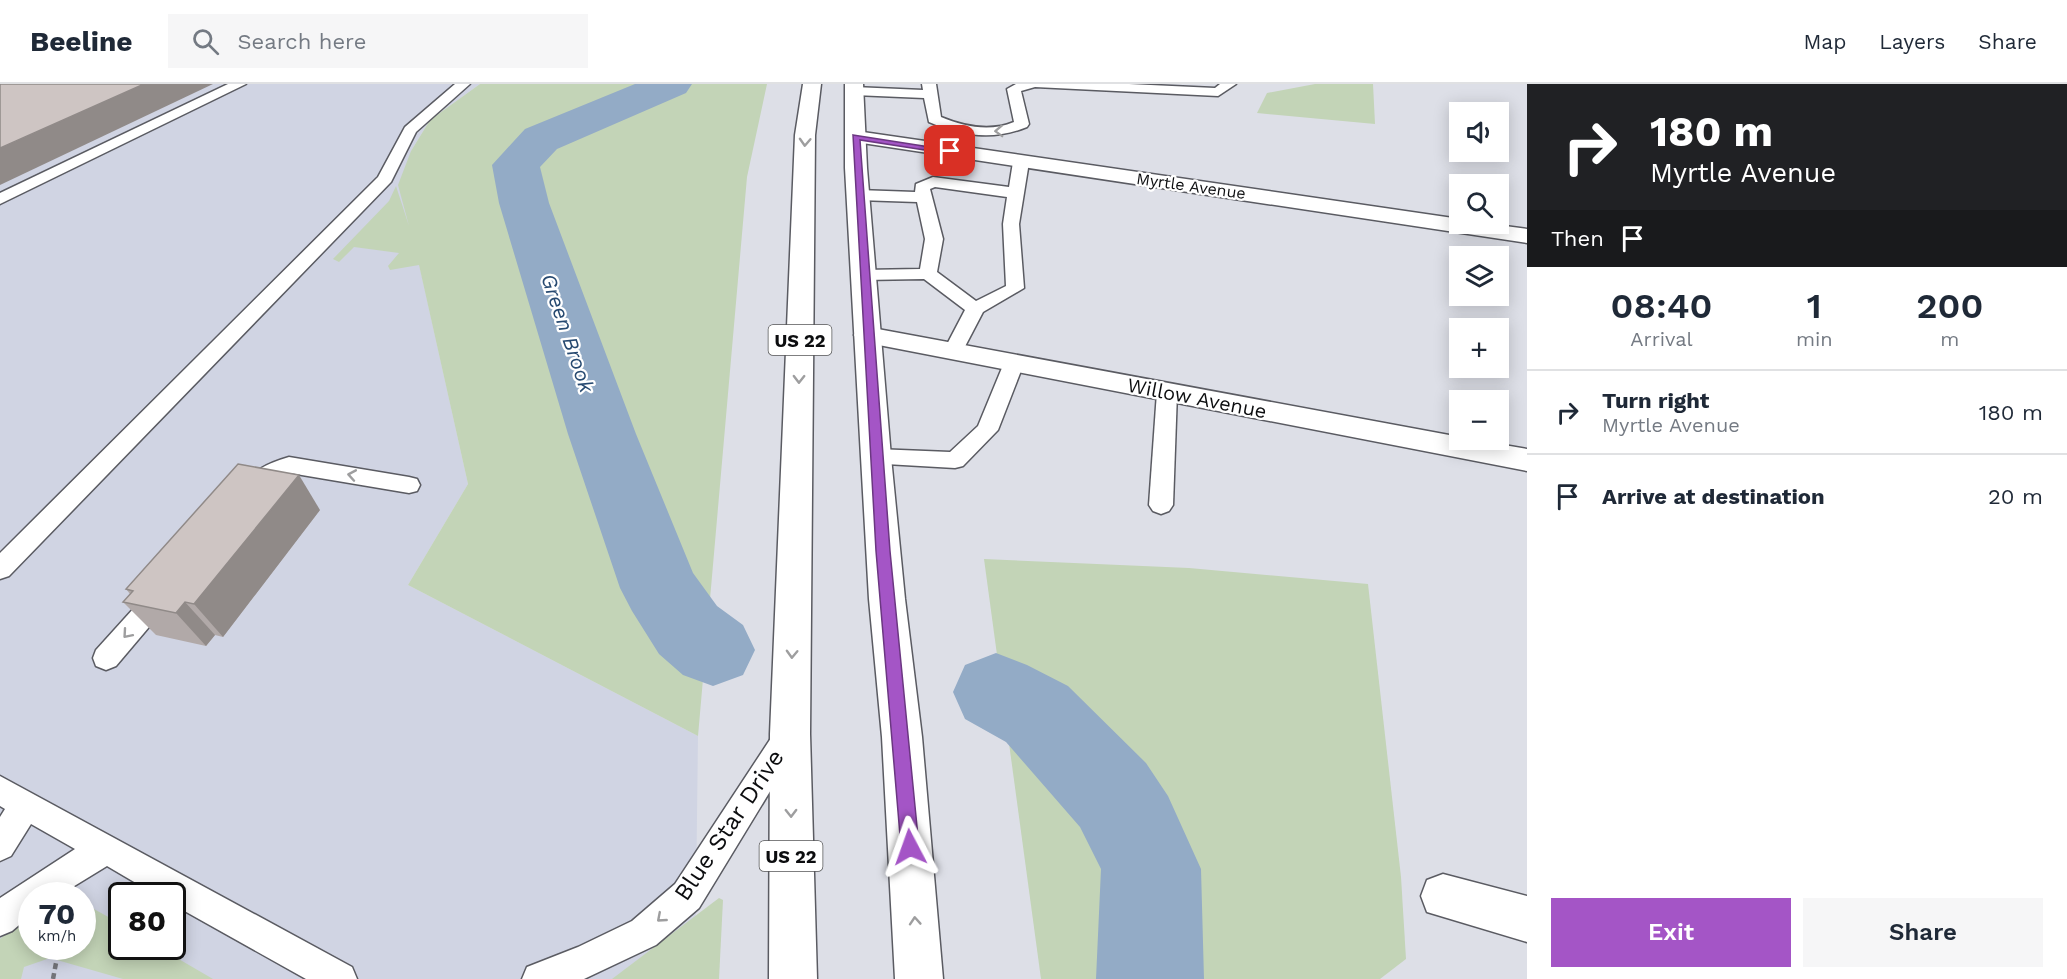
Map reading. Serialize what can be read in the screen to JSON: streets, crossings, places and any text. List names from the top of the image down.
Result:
{
  "streets": {
    "main road": ["Myrtle Avenue", "US 22", "Willow Avenue"],
    "lane": ["Blue Star Drive"]
  },
  "crossings": [
    ["US 22", "Blue Star Drive"]
  ],
  "one_way": ["Blue Star Drive"],
  "water": ["Green Brook"],
  "page": {
    "header": "Beeline",
    "search": "Search here",
    "nav": ["Map", "Layers", "Share"],
    "turn": ["180 m", "Myrtle Avenue"],
    "map_buttons": ["+", "−"],
    "then": "Then",
    "eta": [
      "08:40",
      "Arrival",
      "1",
      "min",
      "200",
      "m"
    ],
    "list": [
      {
        "name": "Turn right",
        "note": "Myrtle Avenue",
        "value": "180 m"
      },
      {
        "name": "Arrive at destination",
        "value": "20 m"
      }
    ],
    "speed": "70 km/h",
    "limit": "80",
    "buttons": ["Exit", "Share"]
  }
}
